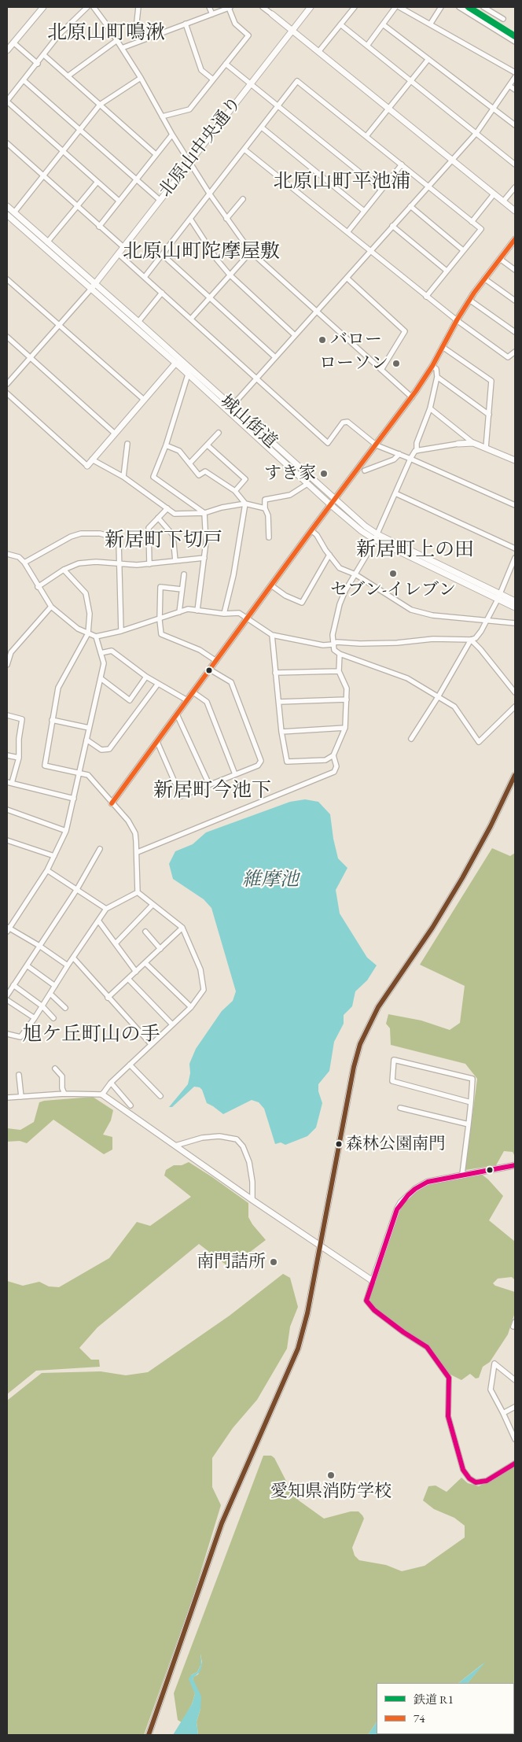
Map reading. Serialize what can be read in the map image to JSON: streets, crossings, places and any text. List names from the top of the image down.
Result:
{
  "streets": {
    "street": ["北原山中央通り", "城山街道"]
  },
  "crossings": [
    ["北原山中央通り", "城山街道"]
  ],
  "districts": [
    "北原山町鳴湫",
    "北原山町平池浦",
    "北原山町陀摩屋敷",
    "新居町下切戸",
    "新居町上の田",
    "新居町今池下",
    "旭ケ丘町山の手"
  ],
  "water": ["維摩池"],
  "places": [
    "バロー",
    "ローソン",
    "すき家",
    "セブン-イレブン",
    "森林公園南門",
    "南門詰所",
    "愛知県消防学校"
  ],
  "lines": ["rail line R1", "transit line 74"],
  "legend": ["鉄道 R1", "74"]
}
